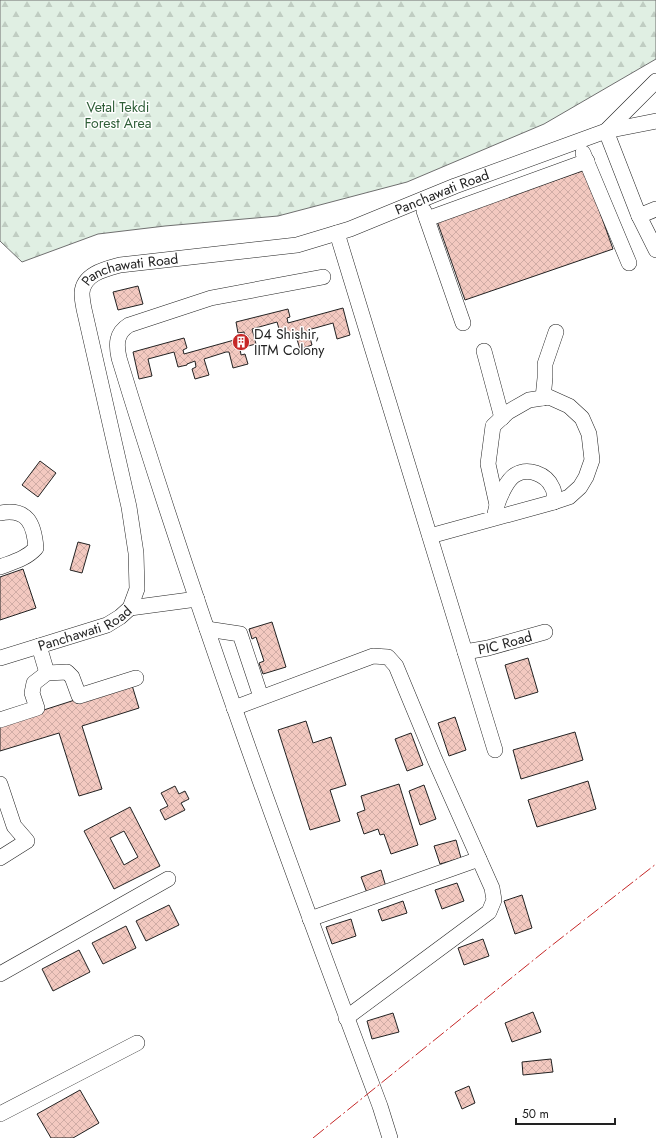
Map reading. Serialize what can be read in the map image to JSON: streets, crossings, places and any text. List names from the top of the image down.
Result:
{
  "streets": {
    "street": ["Panchawati Road", "PIC Road"]
  },
  "parks": ["Vetal Tekdi Forest Area"],
  "places": {
    "building": ["D4 Shishir, IITM Colony"]
  },
  "scale_bar": "50 m"
}
